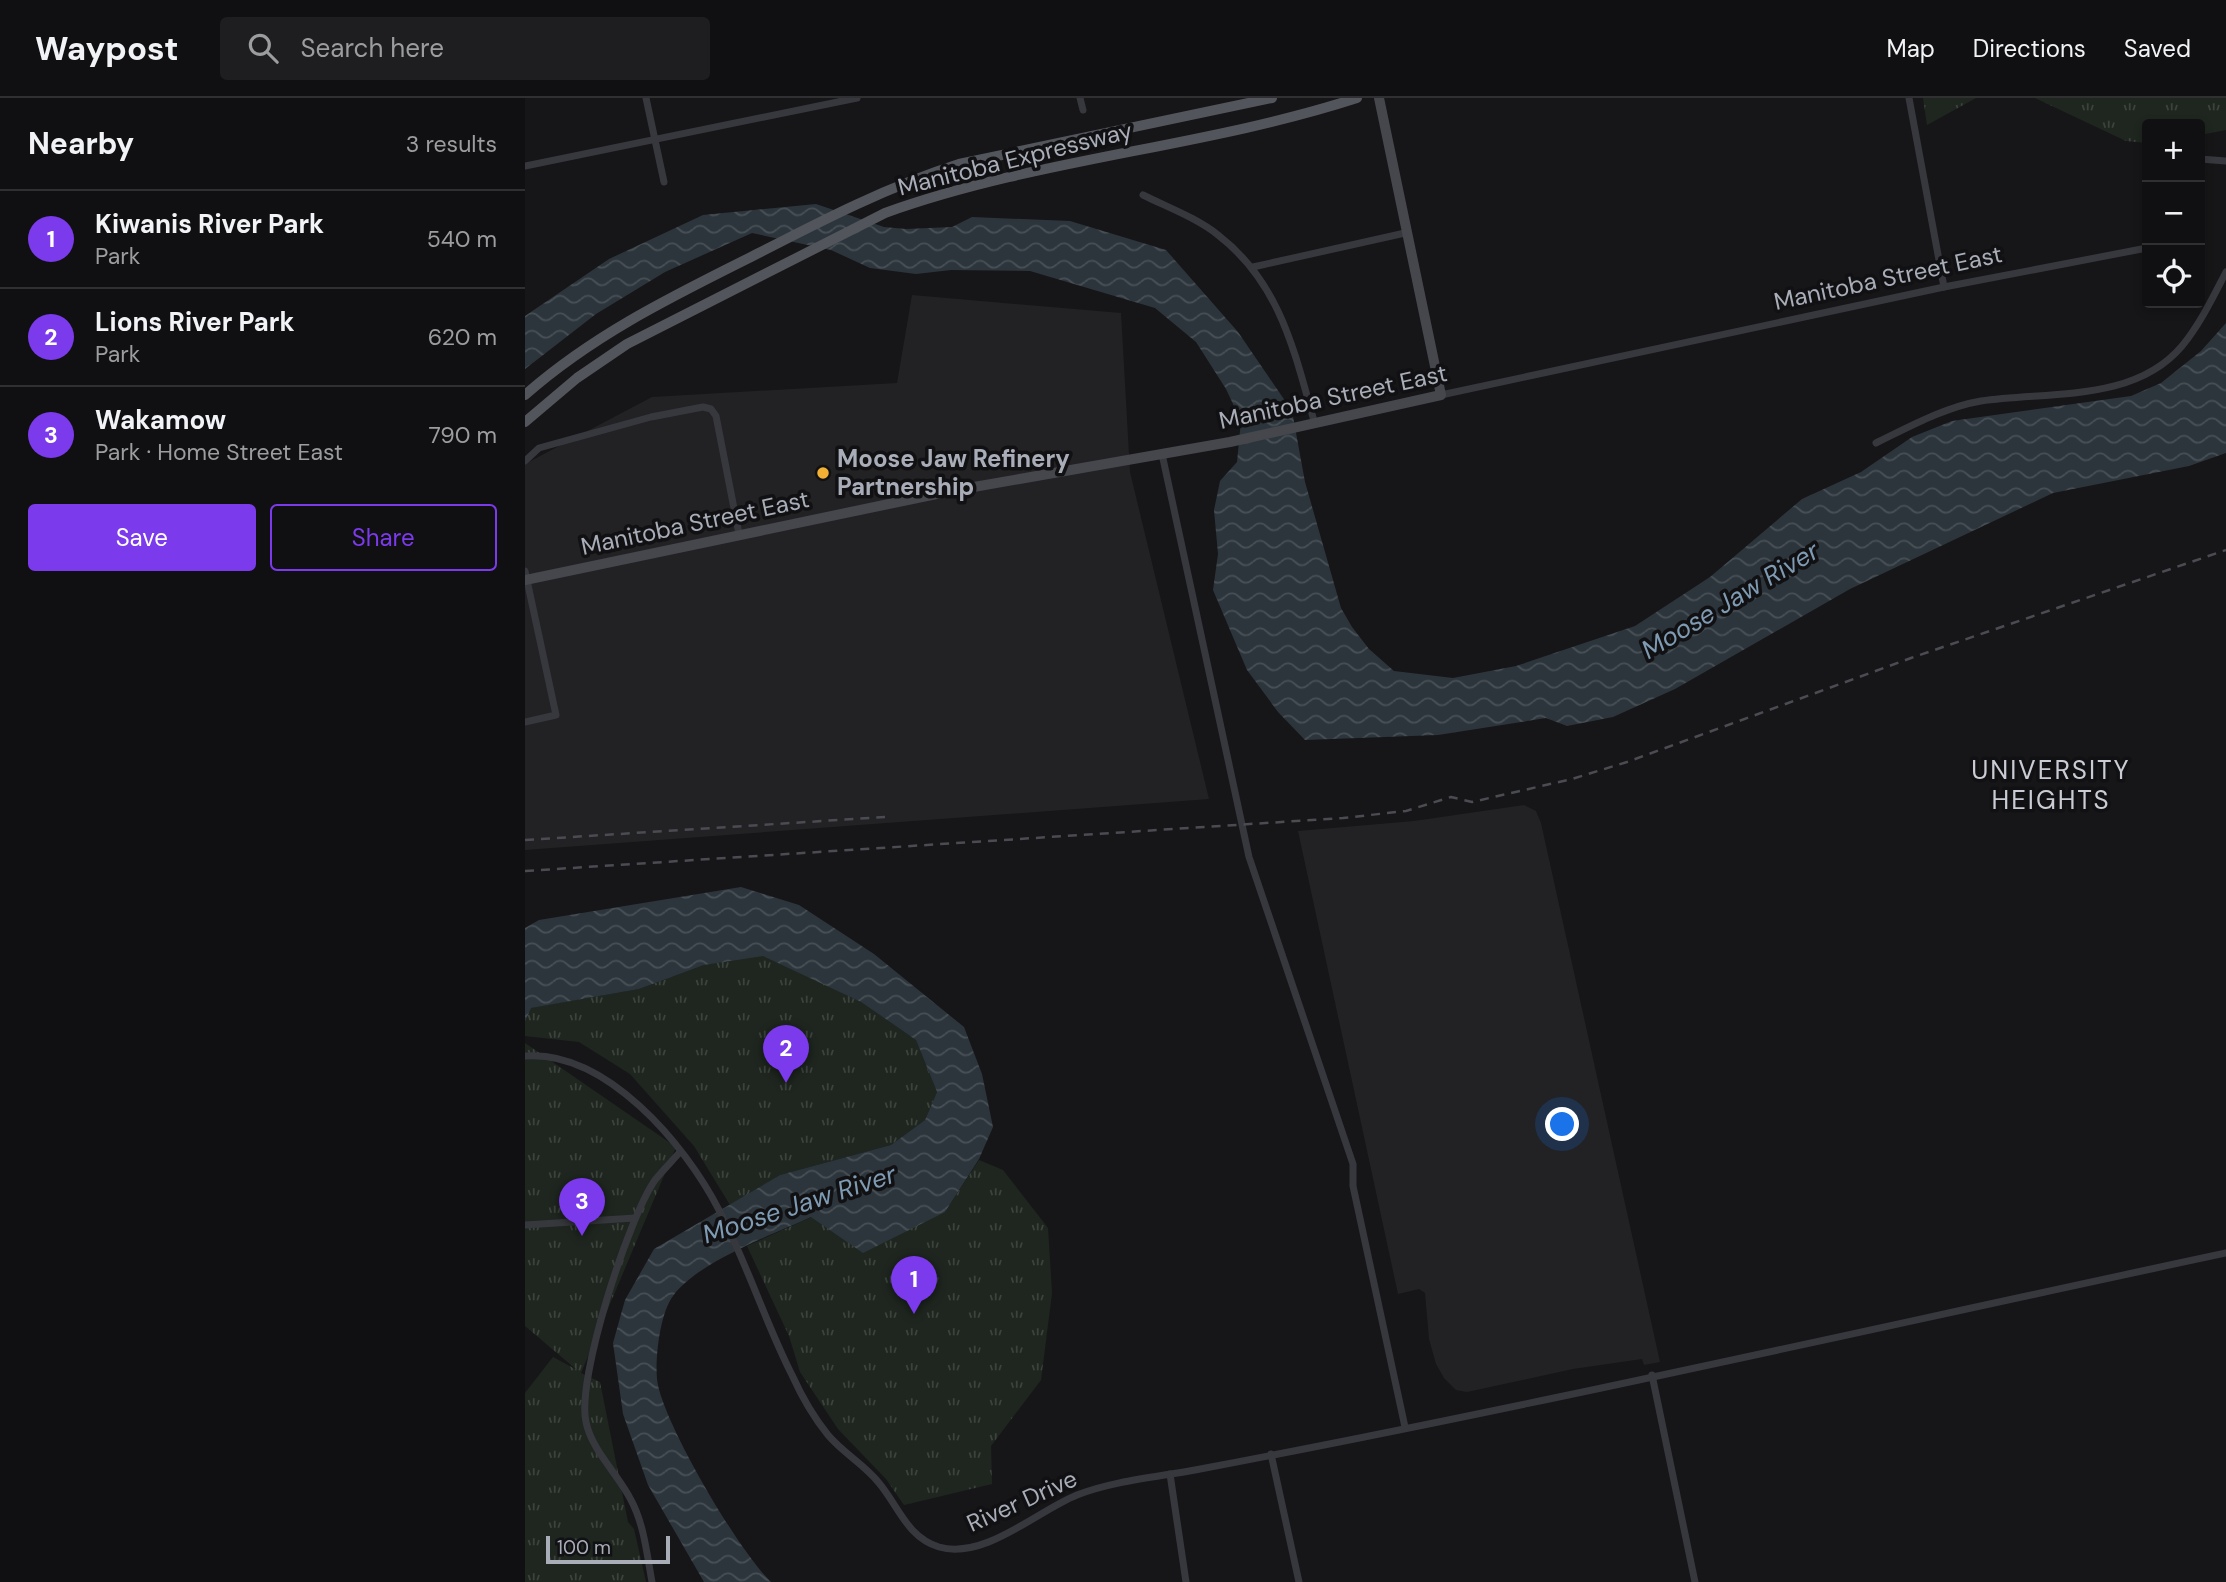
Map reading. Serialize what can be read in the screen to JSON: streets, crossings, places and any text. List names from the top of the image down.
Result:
{
  "streets": {
    "main road": ["Manitoba Expressway"],
    "street": ["Manitoba Street East", "River Drive"]
  },
  "districts": ["UNIVERSITY HEIGHTS"],
  "water": ["Moose Jaw River"],
  "places": ["Moose Jaw Refinery Partnership"],
  "scale_bar": "100 m",
  "page": {
    "header": "Waypost",
    "search": "Search here",
    "nav": ["Map", "Directions", "Saved"],
    "heading": ["Nearby", "3 results"],
    "map_buttons": ["+", "−"],
    "list": [
      {
        "mark": "1",
        "name": "Kiwanis River Park",
        "note": "Park",
        "value": "540 m"
      },
      {
        "mark": "2",
        "name": "Lions River Park",
        "note": "Park",
        "value": "620 m"
      },
      {
        "mark": "3",
        "name": "Wakamow",
        "note": "Park · Home Street East",
        "value": "790 m"
      }
    ],
    "buttons": ["Save", "Share"],
    "pins": ["2", "3", "1"],
    "scale": "100 m"
  }
}
